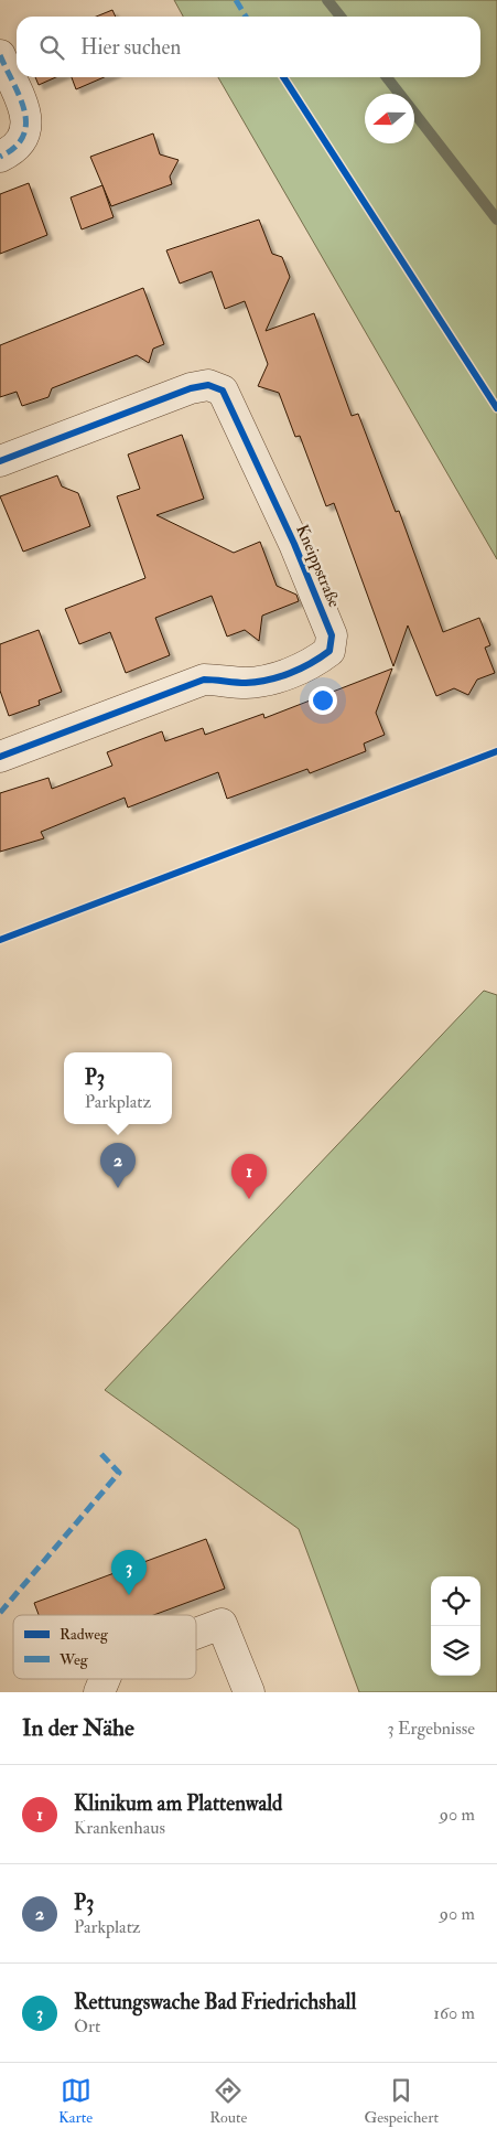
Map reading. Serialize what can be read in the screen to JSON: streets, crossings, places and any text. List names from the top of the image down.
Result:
{
  "streets": {
    "street": ["Kneippstraße"]
  },
  "legend": ["Radweg", "Weg"],
  "north": "left",
  "page": {
    "search": "Hier suchen",
    "popup": ["P3", "Parkplatz"],
    "pins": ["2", "1", "3"],
    "heading": ["In der Nähe", "3 Ergebnisse"],
    "list": [
      {
        "mark": "1",
        "name": "Klinikum am Plattenwald",
        "note": "Krankenhaus",
        "value": "90 m"
      },
      {
        "mark": "2",
        "name": "P3",
        "note": "Parkplatz",
        "value": "90 m"
      },
      {
        "mark": "3",
        "name": "Rettungswache Bad Friedrichshall",
        "note": "Ort",
        "value": "160 m"
      }
    ],
    "nav": ["Karte", "Route", "Gespeichert"]
  }
}
